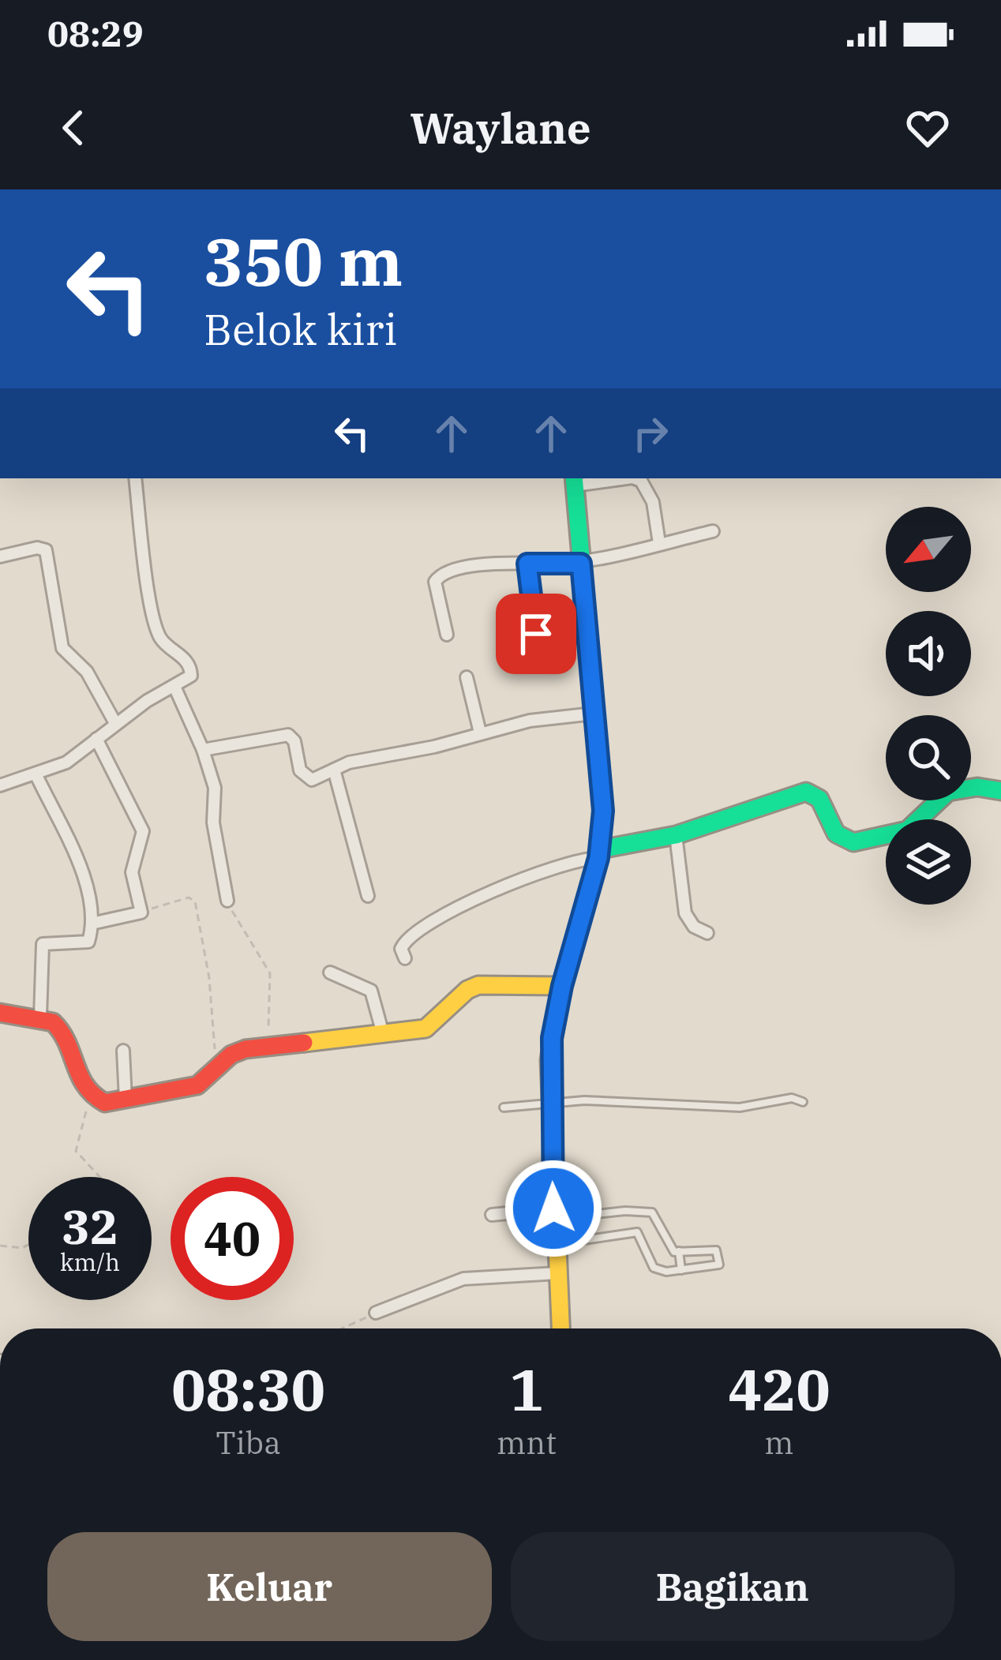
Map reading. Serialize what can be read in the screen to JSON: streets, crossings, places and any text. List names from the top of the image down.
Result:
{
  "north": "bottom left",
  "page": {
    "status": "08:29",
    "header": "Waylane",
    "turn": ["350 m", "Belok kiri"],
    "speed": "32 km/h",
    "limit": "40",
    "eta": [
      "08:30",
      "Tiba",
      "1",
      "mnt",
      "420",
      "m"
    ],
    "buttons": ["Keluar", "Bagikan"]
  }
}
